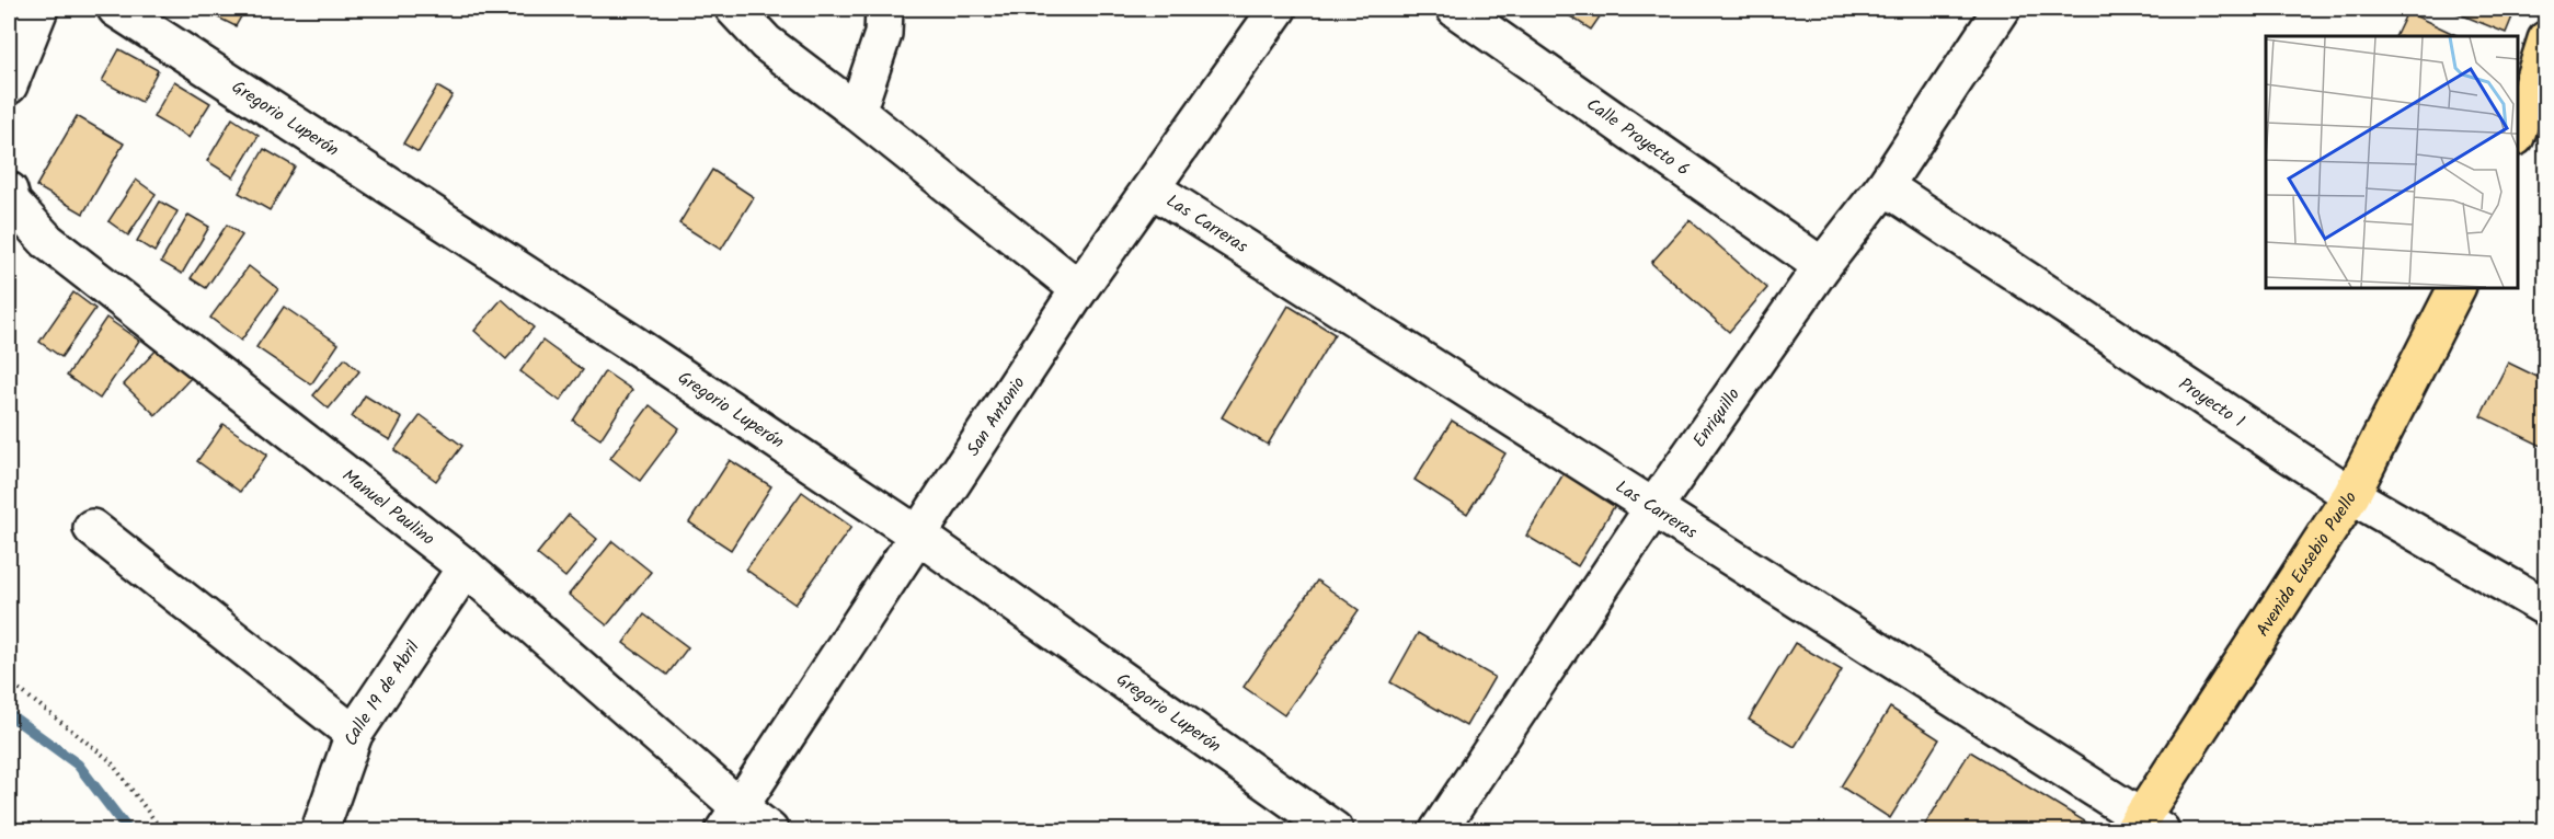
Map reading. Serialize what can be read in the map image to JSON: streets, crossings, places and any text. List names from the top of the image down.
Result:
{
  "streets": {
    "main road": ["Avenida Eusebio Puello"],
    "street": [
      "Gregorio Luperón",
      "Calle Proyecto 6",
      "Las Carreras",
      "Proyecto 1",
      "San Antonio",
      "Enriquillo",
      "Manuel Paulino",
      "Calle 19 de Abril"
    ]
  },
  "crossings": [
    ["Gregorio Luperón", "San Antonio"],
    ["Calle Proyecto 6", "Enriquillo"],
    ["Las Carreras", "San Antonio"],
    ["Las Carreras", "Enriquillo"],
    ["Las Carreras", "Avenida Eusebio Puello"],
    ["Proyecto 1", "Enriquillo"],
    ["Proyecto 1", "Avenida Eusebio Puello"],
    ["San Antonio", "Manuel Paulino"],
    ["Manuel Paulino", "Calle 19 de Abril"]
  ]
}
